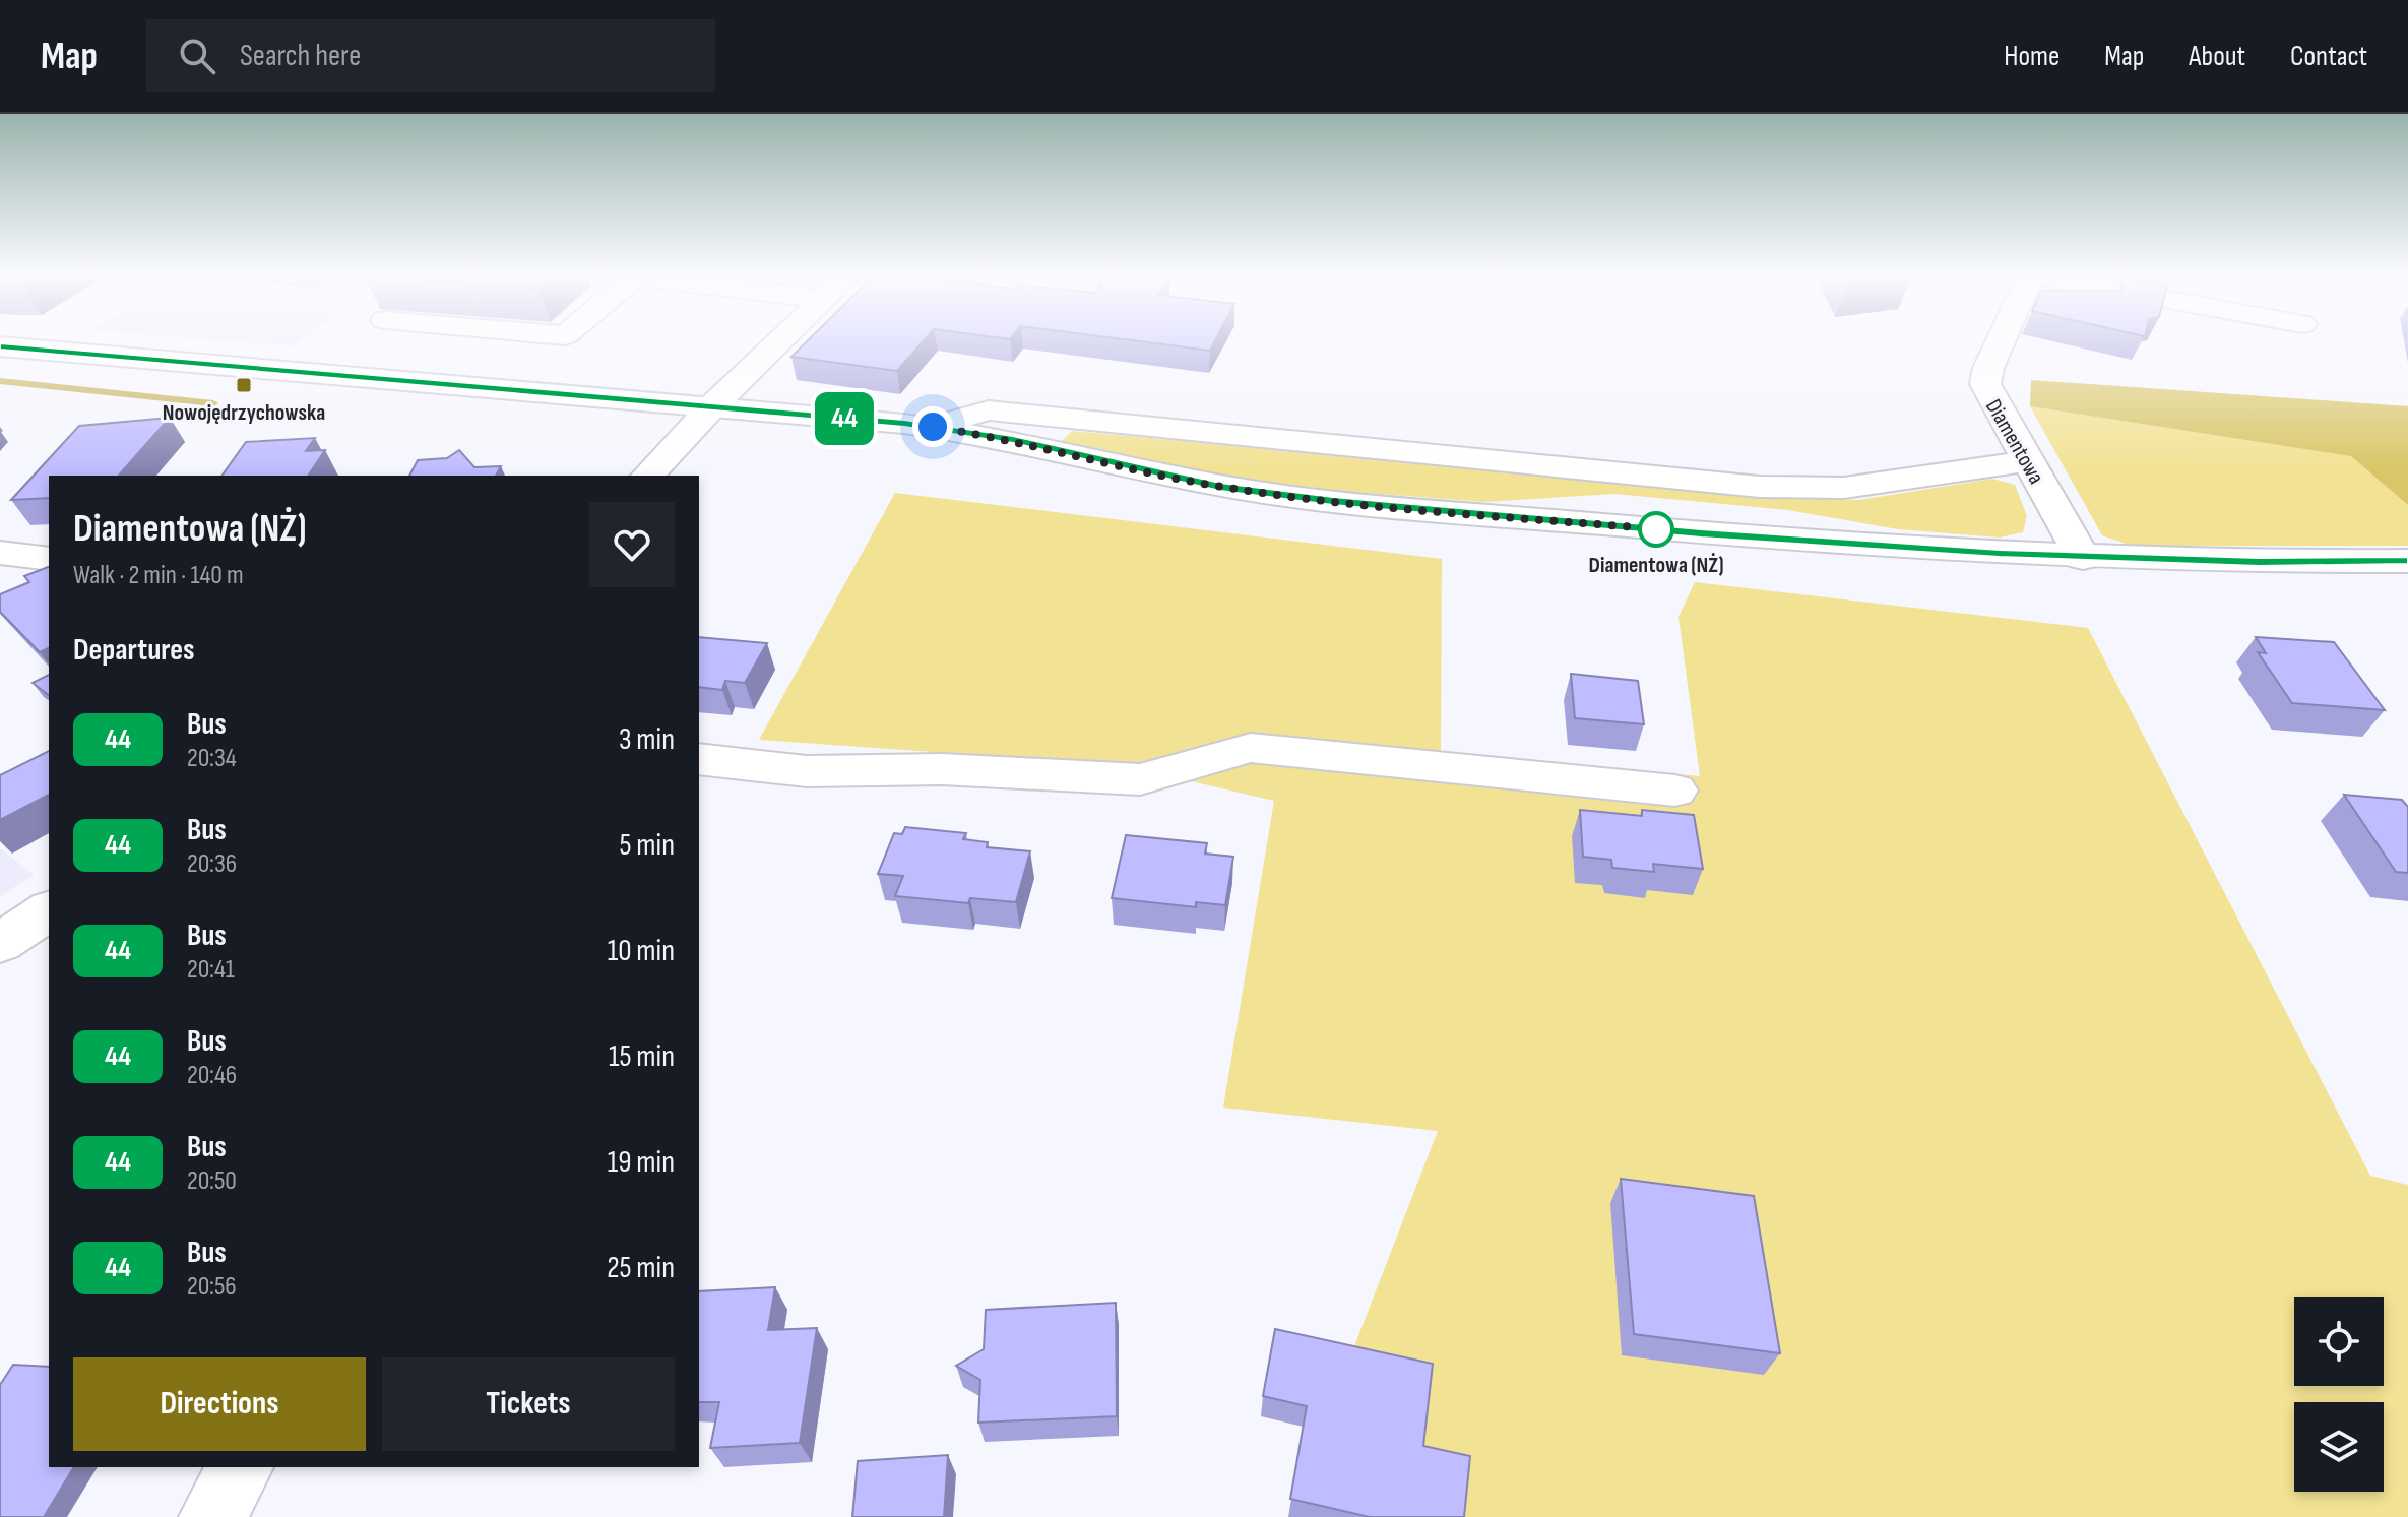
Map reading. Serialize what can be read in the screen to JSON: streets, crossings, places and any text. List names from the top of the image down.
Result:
{
  "streets": {
    "street": ["Diamentowa"]
  },
  "places": {
    "transit": ["Nowojędrzychowska"],
    "other": ["Diamentowa (NŻ)"]
  },
  "lines": ["bus line 44"],
  "page": {
    "header": "Map",
    "search": "Search here",
    "nav": [
      "Home",
      "Map",
      "About",
      "Contact"
    ],
    "on_map": "44",
    "heading": [
      ["Diamentowa (NŻ)", "Walk · 2 min · 140 m"],
      "Departures"
    ],
    "list": [
      {
        "mark": "44",
        "name": "Bus",
        "note": "20:34",
        "value": "3 min"
      },
      {
        "mark": "44",
        "name": "Bus",
        "note": "20:36",
        "value": "5 min"
      },
      {
        "mark": "44",
        "name": "Bus",
        "note": "20:41",
        "value": "10 min"
      },
      {
        "mark": "44",
        "name": "Bus",
        "note": "20:46",
        "value": "15 min"
      },
      {
        "mark": "44",
        "name": "Bus",
        "note": "20:50",
        "value": "19 min"
      },
      {
        "mark": "44",
        "name": "Bus",
        "note": "20:56",
        "value": "25 min"
      }
    ],
    "buttons": ["Directions", "Tickets"]
  }
}
